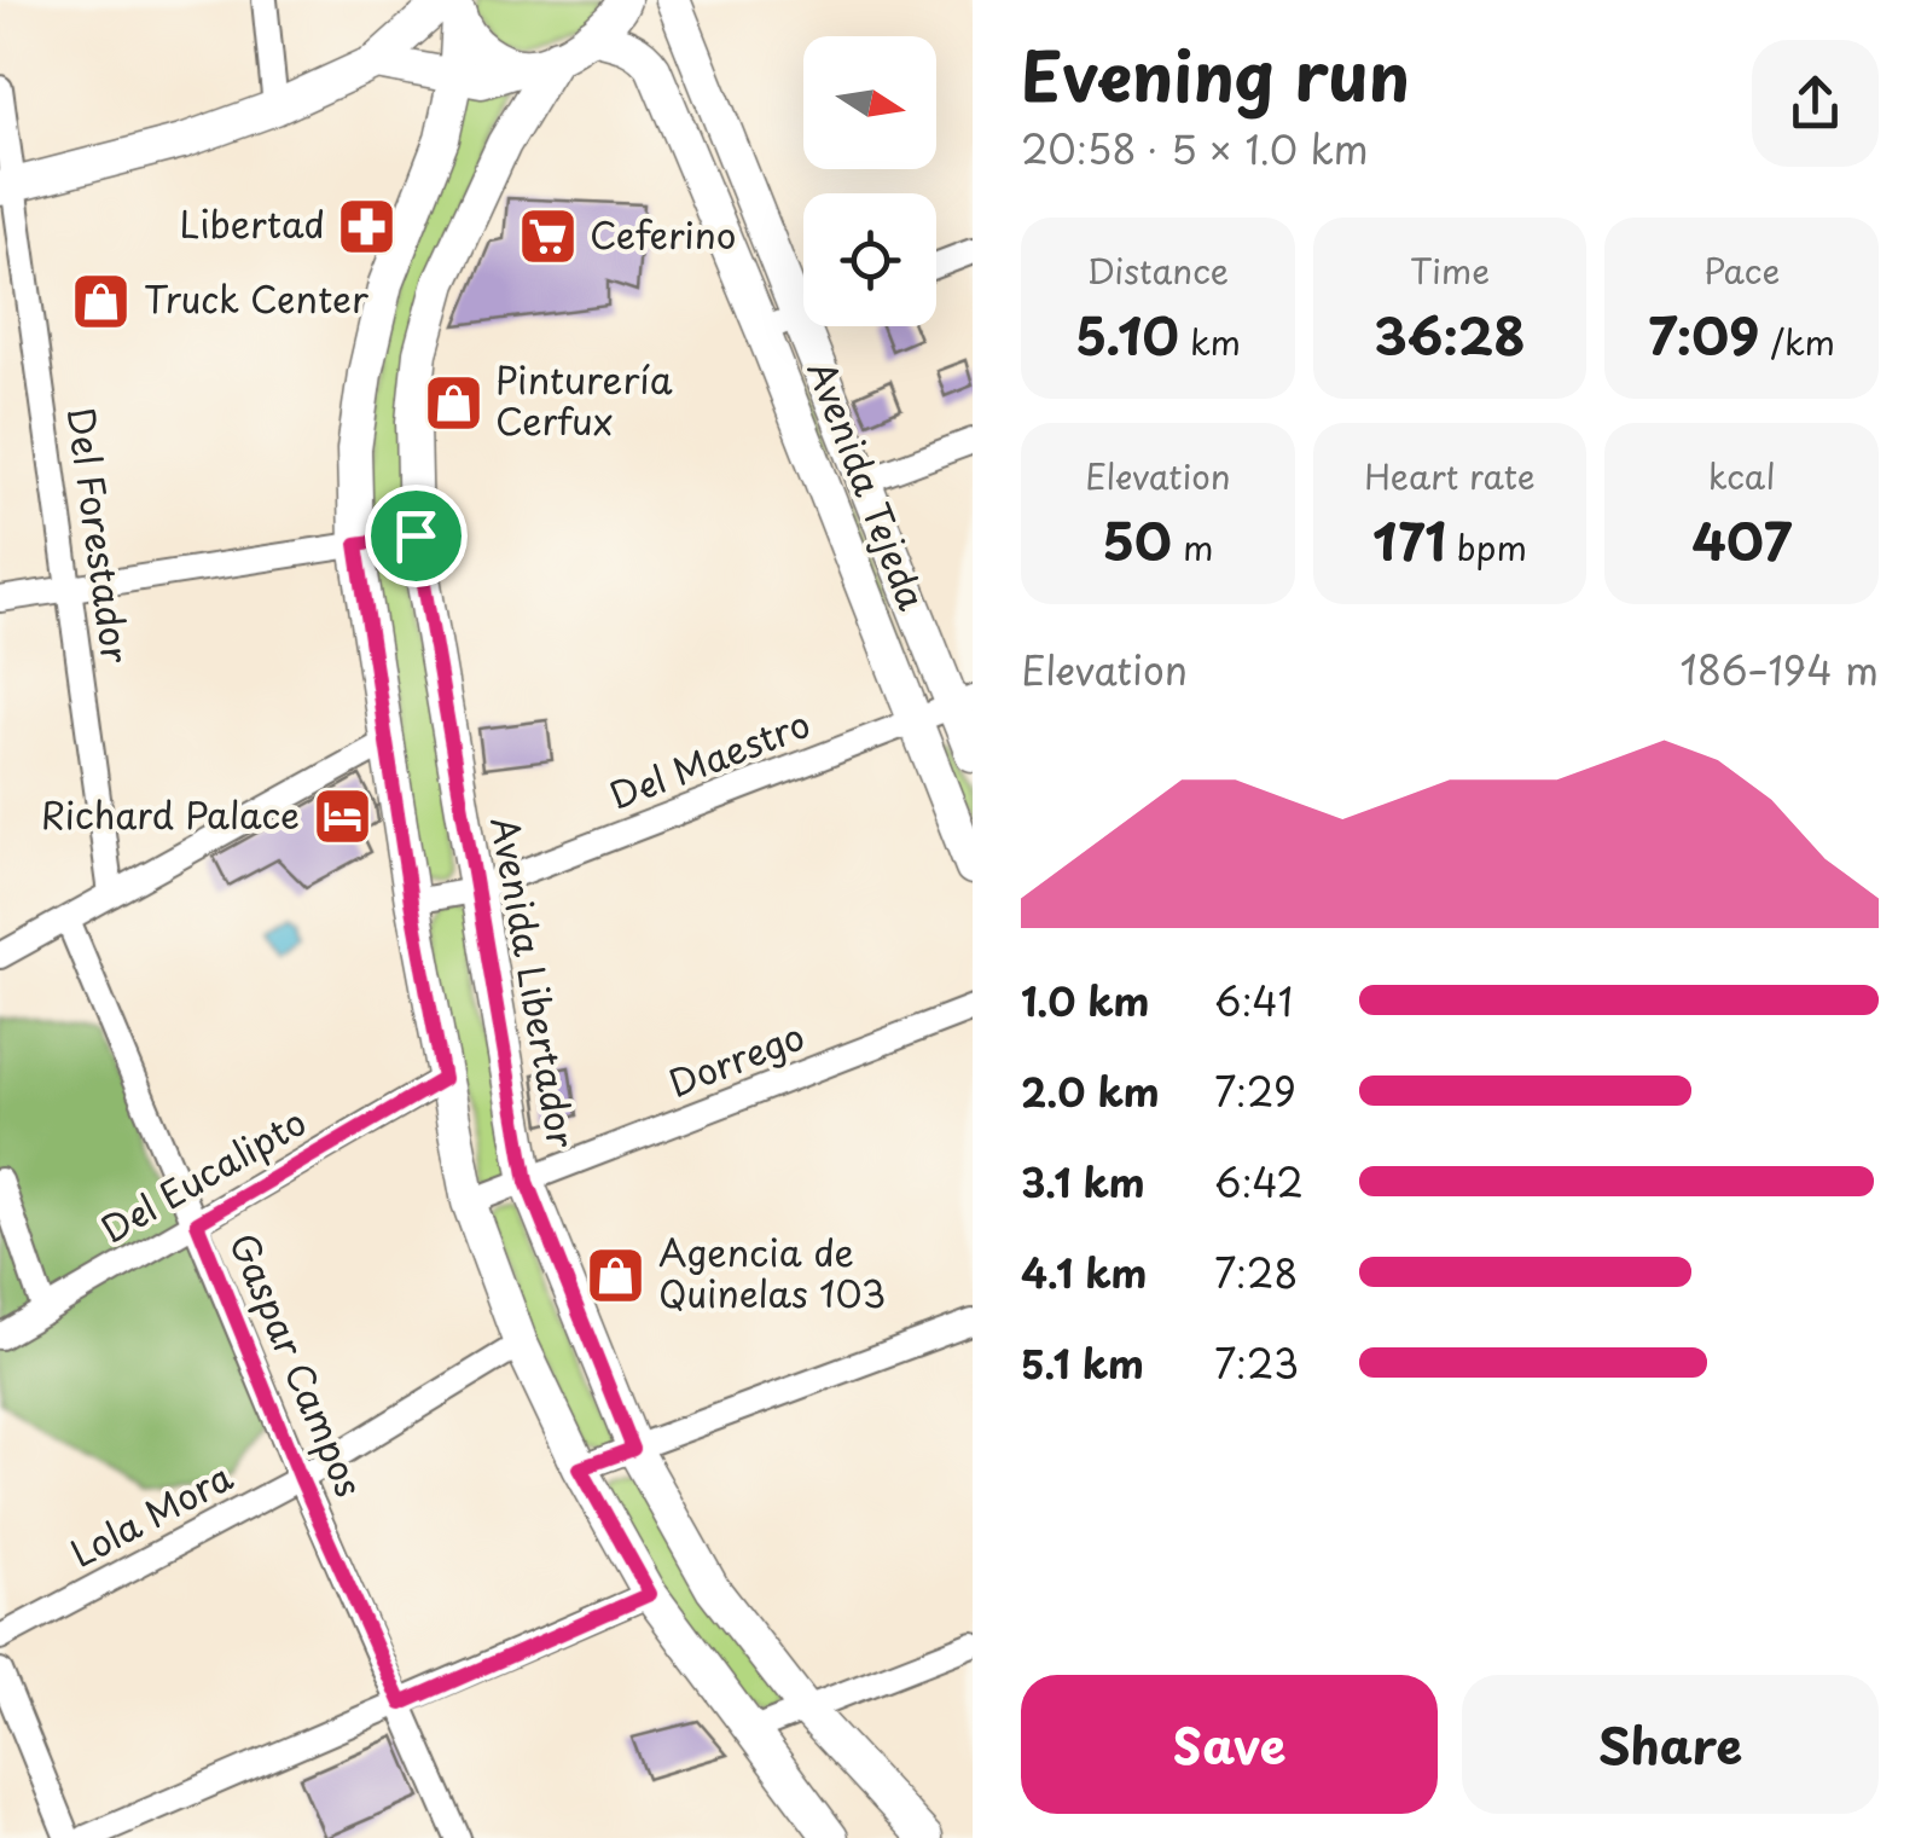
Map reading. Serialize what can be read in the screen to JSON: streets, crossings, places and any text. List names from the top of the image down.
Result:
{
  "streets": {
    "main road": ["Avenida Tejeda", "Avenida Libertador"],
    "street": [
      "Del Forestador",
      "Del Maestro",
      "Dorrego",
      "Del Eucalipto",
      "Gaspar Campos",
      "Lola Mora"
    ]
  },
  "crossings": [
    ["Avenida Tejeda", "Del Maestro"],
    ["Del Maestro", "Avenida Libertador"],
    ["Avenida Libertador", "Dorrego"],
    ["Del Eucalipto", "Gaspar Campos"],
    ["Gaspar Campos", "Lola Mora"]
  ],
  "places": {
    "pharmacy": ["Libertad"],
    "supermarket": ["Ceferino"],
    "shop": ["Truck Center", "Pinturería Cerfux", "Agencia de Quinelas 103"],
    "hotel": ["Richard Palace"]
  },
  "north": "right",
  "page": {
    "heading": ["Evening run", "20:58 · 5 × 1.0 km"],
    "stats": [
      ["Distance", "5.10 km"],
      ["Time", "36:28"],
      ["Pace", "7:09 /km"],
      ["Elevation", "50 m"],
      ["Heart rate", "171 bpm"],
      ["kcal", "407"]
    ],
    "chart": ["Elevation", "186–194 m"],
    "list": [
      {
        "name": "1.0 km",
        "note": "6:41"
      },
      {
        "name": "2.0 km",
        "note": "7:29"
      },
      {
        "name": "3.1 km",
        "note": "6:42"
      },
      {
        "name": "4.1 km",
        "note": "7:28"
      },
      {
        "name": "5.1 km",
        "note": "7:23"
      }
    ],
    "buttons": ["Save", "Share"]
  }
}
